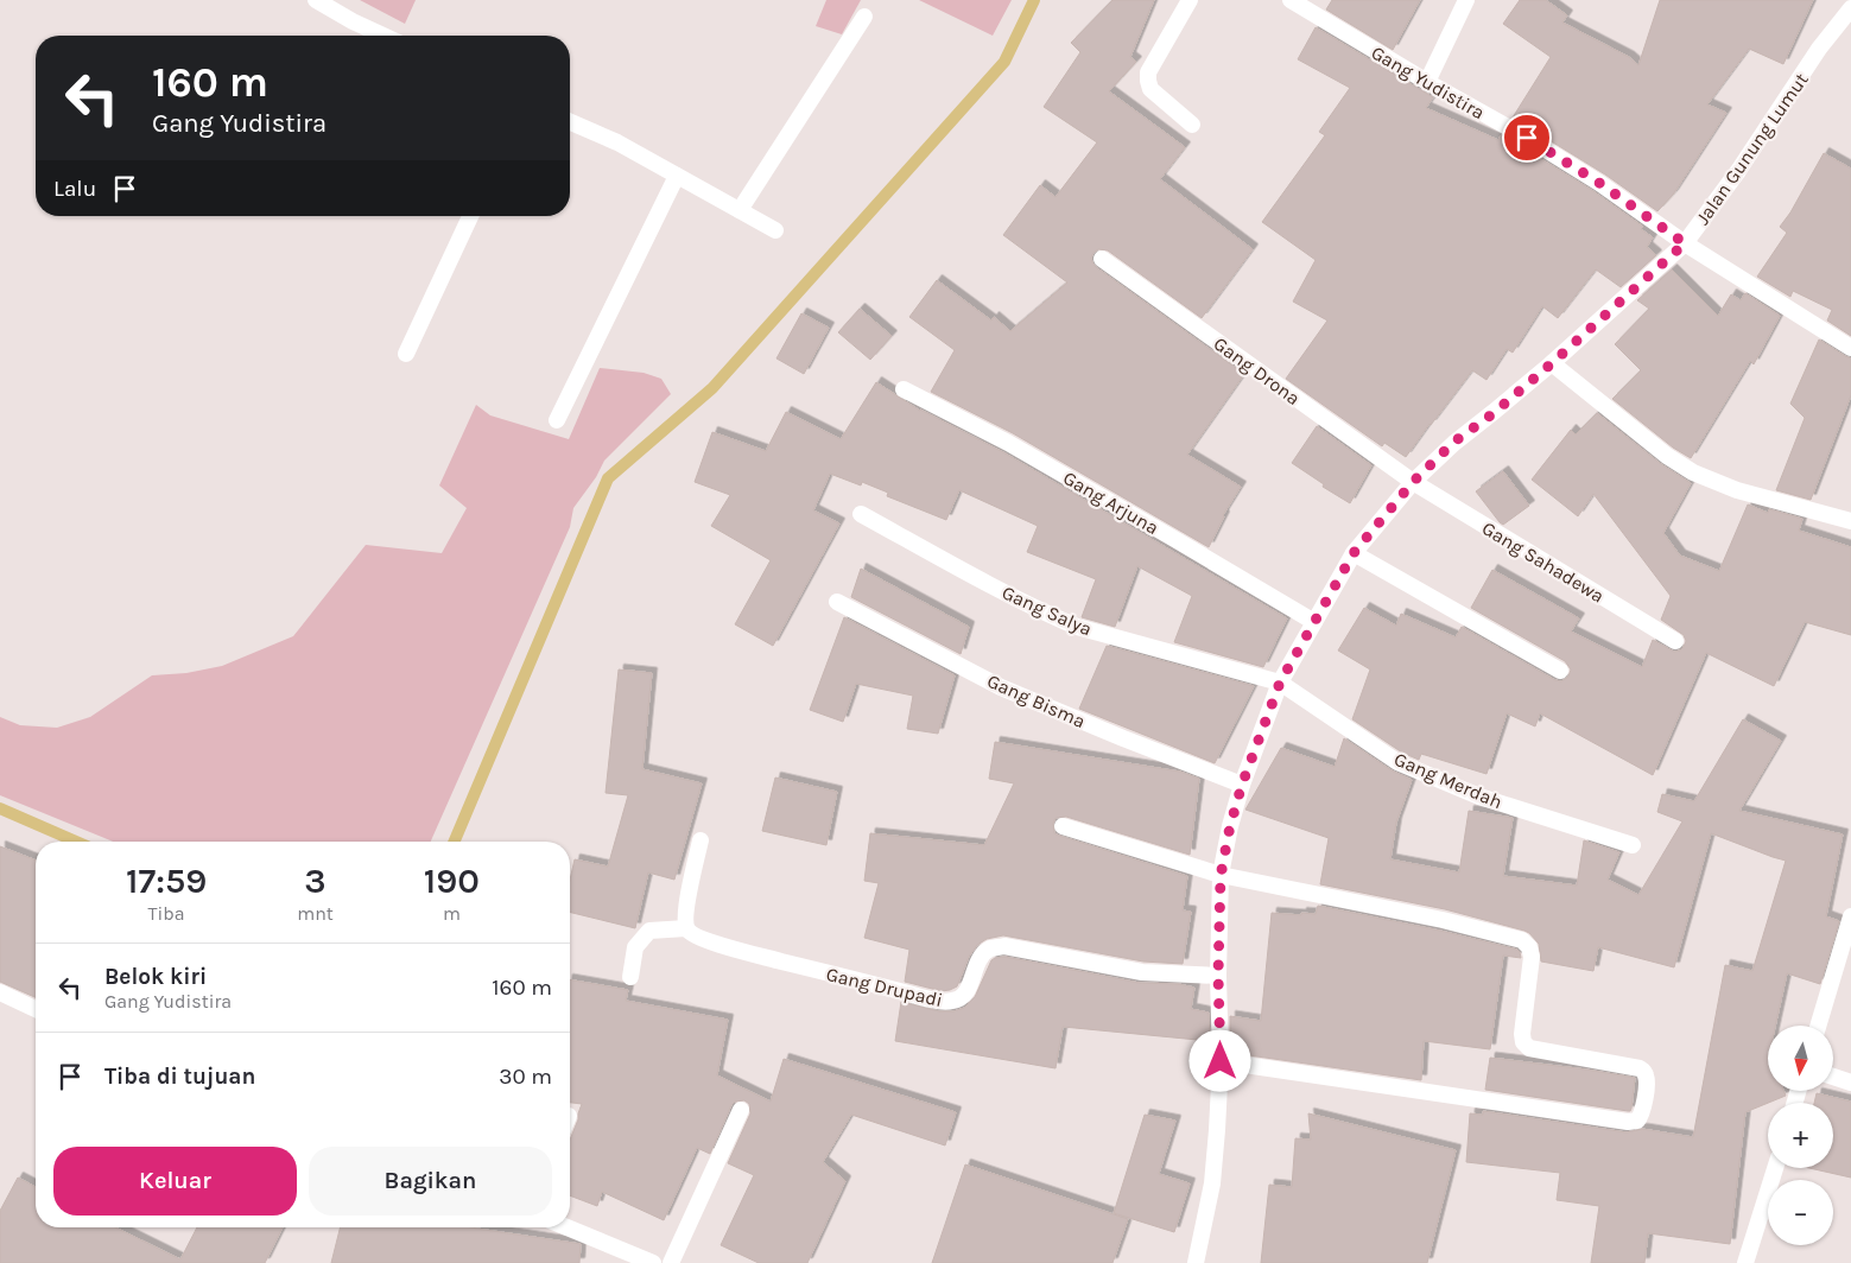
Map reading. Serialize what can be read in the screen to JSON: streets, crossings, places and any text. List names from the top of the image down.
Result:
{
  "streets": {
    "street": [
      "Gang Yudistira",
      "Jalan Gunung Lumut",
      "Gang Drona",
      "Gang Arjuna",
      "Gang Sahadewa",
      "Gang Salya",
      "Gang Bisma",
      "Gang Merdah",
      "Gang Drupadi"
    ]
  },
  "crossings": [
    ["Gang Yudistira", "Jalan Gunung Lumut"],
    ["Jalan Gunung Lumut", "Gang Drona"],
    ["Jalan Gunung Lumut", "Gang Arjuna"],
    ["Jalan Gunung Lumut", "Gang Sahadewa"],
    ["Jalan Gunung Lumut", "Gang Salya"],
    ["Jalan Gunung Lumut", "Gang Bisma"],
    ["Jalan Gunung Lumut", "Gang Merdah"],
    ["Jalan Gunung Lumut", "Gang Drupadi"],
    ["Gang Drona", "Gang Sahadewa"],
    ["Gang Salya", "Gang Merdah"]
  ],
  "north": "bottom",
  "page": {
    "turn": ["160 m", "Gang Yudistira"],
    "then": "Lalu",
    "eta": [
      "17:59",
      "Tiba",
      "3",
      "mnt",
      "190",
      "m"
    ],
    "list": [
      {
        "name": "Belok kiri",
        "note": "Gang Yudistira",
        "value": "160 m"
      },
      {
        "name": "Tiba di tujuan",
        "value": "30 m"
      }
    ],
    "map_buttons": ["+", "−"],
    "buttons": ["Keluar", "Bagikan"]
  }
}
